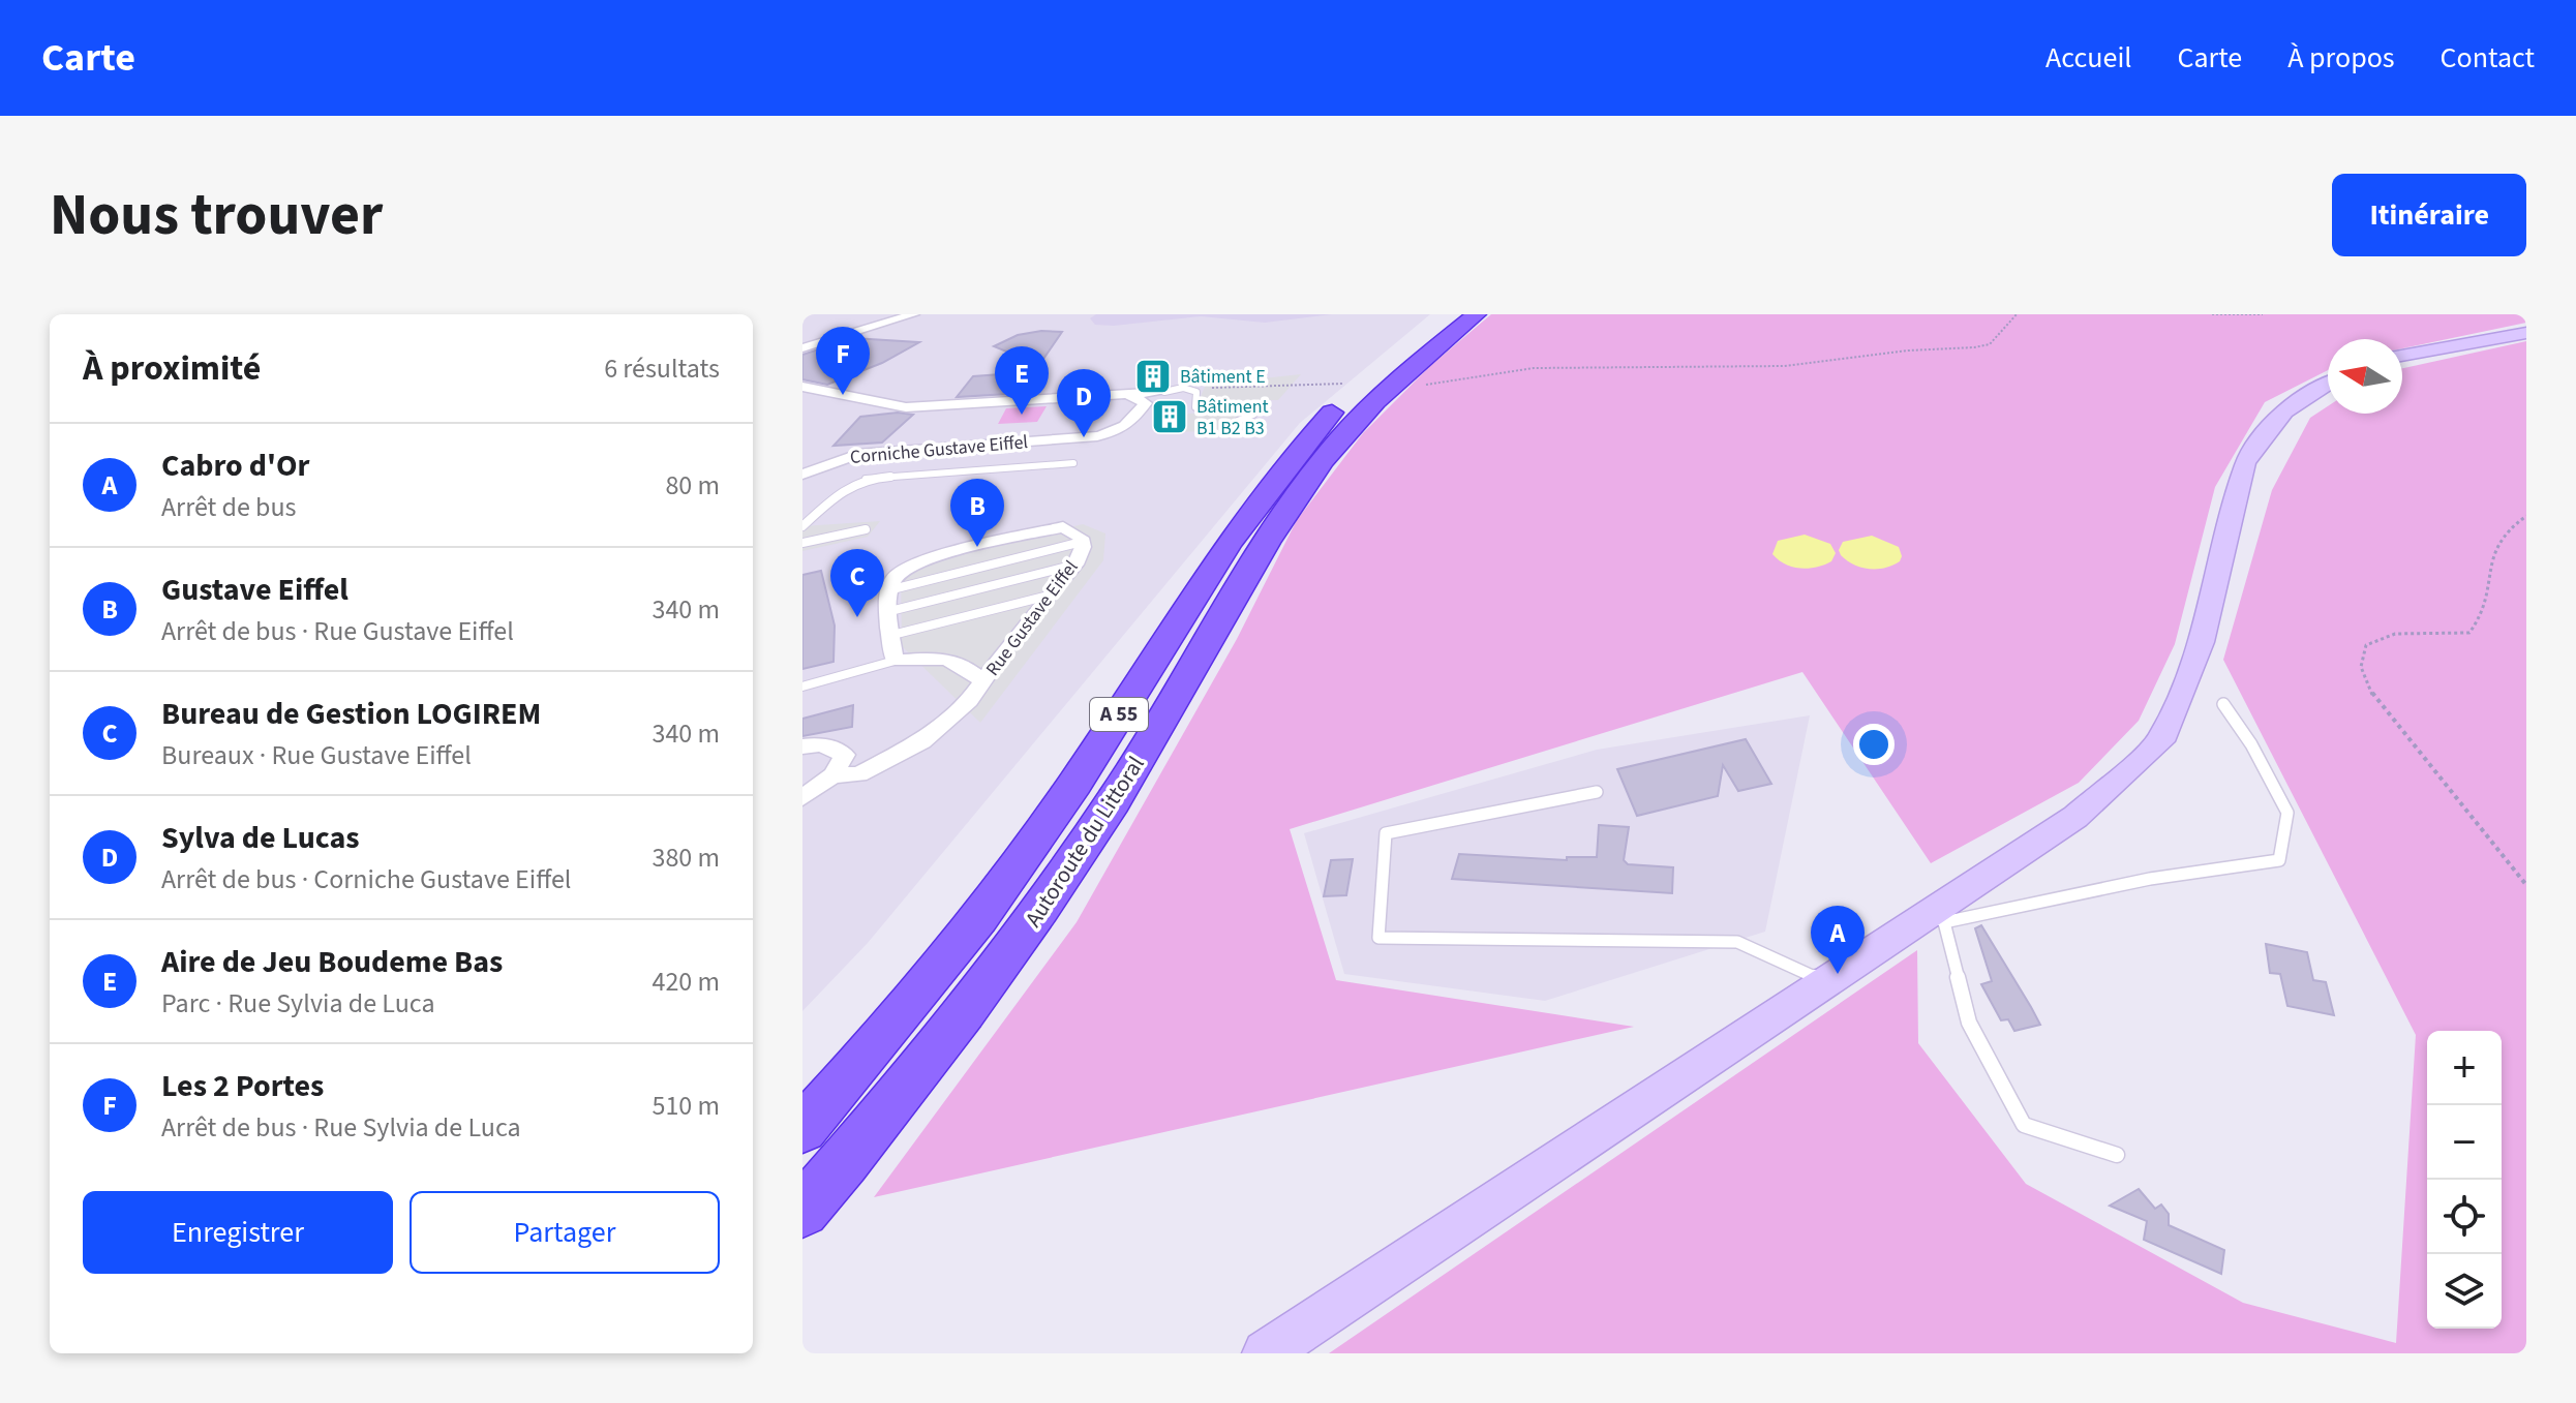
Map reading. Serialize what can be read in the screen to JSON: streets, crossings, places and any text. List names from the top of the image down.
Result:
{
  "streets": {
    "highway": ["A 55", "Autoroute du Littoral"],
    "street": ["Corniche Gustave Eiffel", "Rue Gustave Eiffel"]
  },
  "places": {
    "building": ["Bâtiment E", "Bâtiment B1 B2 B3"]
  },
  "north": "left",
  "page": {
    "header": "Carte",
    "nav": [
      "Accueil",
      "Carte",
      "À propos",
      "Contact"
    ],
    "buttons": [
      "Itinéraire",
      ["Enregistrer", "Partager"]
    ],
    "title": "Nous trouver",
    "heading": ["À proximité", "6 résultats"],
    "pins": [
      "F",
      "E",
      "D",
      "B",
      "C",
      "A"
    ],
    "list": [
      {
        "mark": "A",
        "name": "Cabro d'Or",
        "note": "Arrêt de bus",
        "value": "80 m"
      },
      {
        "mark": "B",
        "name": "Gustave Eiffel",
        "note": "Arrêt de bus · Rue Gustave Eiffel",
        "value": "340 m"
      },
      {
        "mark": "C",
        "name": "Bureau de Gestion LOGIREM",
        "note": "Bureaux · Rue Gustave Eiffel",
        "value": "340 m"
      },
      {
        "mark": "D",
        "name": "Sylva de Lucas",
        "note": "Arrêt de bus · Corniche Gustave Eiffel",
        "value": "380 m"
      },
      {
        "mark": "E",
        "name": "Aire de Jeu Boudeme Bas",
        "note": "Parc · Rue Sylvia de Luca",
        "value": "420 m"
      },
      {
        "mark": "F",
        "name": "Les 2 Portes",
        "note": "Arrêt de bus · Rue Sylvia de Luca",
        "value": "510 m"
      }
    ],
    "map_buttons": ["+", "−"]
  }
}
